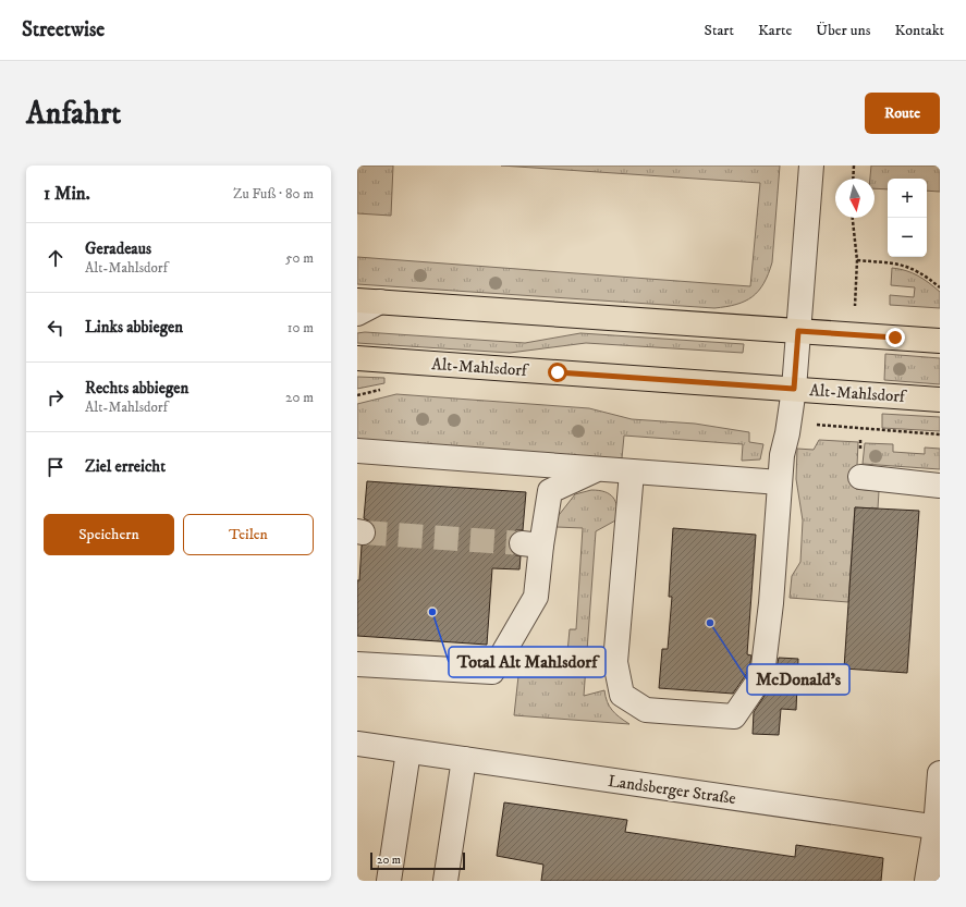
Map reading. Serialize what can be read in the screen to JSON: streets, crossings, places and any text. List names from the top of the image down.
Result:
{
  "streets": {
    "main road": ["Alt-Mahlsdorf"],
    "lane": ["Landsberger Straße"]
  },
  "places": ["Total Alt Mahlsdorf", "McDonald's"],
  "scale_bar": "20 m",
  "north": "bottom",
  "page": {
    "header": "Streetwise",
    "nav": [
      "Start",
      "Karte",
      "Über uns",
      "Kontakt"
    ],
    "buttons": [
      "Route",
      ["Speichern", "Teilen"]
    ],
    "title": "Anfahrt",
    "heading": ["1 Min.", "Zu Fuß · 80 m"],
    "map_buttons": ["+", "−"],
    "list": [
      ["Geradeaus", "Alt-Mahlsdorf", "50 m"],
      ["Links abbiegen", "10 m"],
      ["Rechts abbiegen", "Alt-Mahlsdorf", "20 m"],
      "Ziel erreicht"
    ],
    "scale": "20 m"
  }
}
